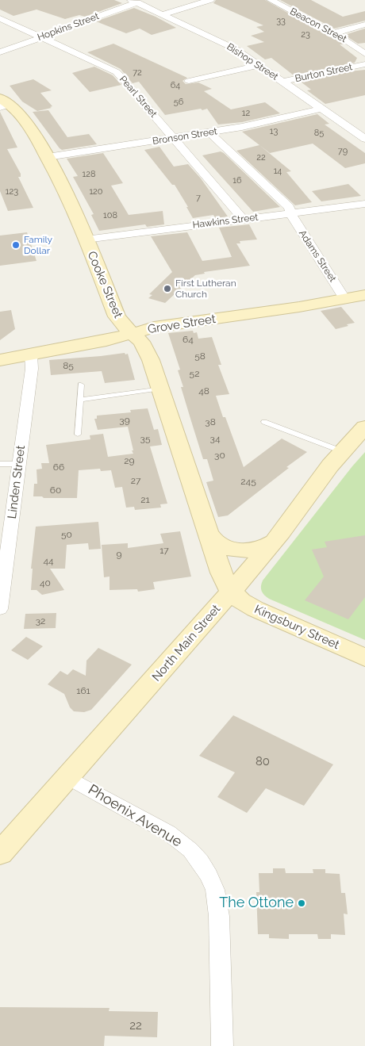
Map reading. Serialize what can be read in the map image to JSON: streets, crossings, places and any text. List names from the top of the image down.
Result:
{
  "streets": {
    "main road": [
      "Cooke Street",
      "Grove Street",
      "Kingsbury Street",
      "North Main Street"
    ],
    "street": [
      "Beacon Street",
      "Hopkins Street",
      "Bishop Street",
      "Burton Street",
      "Pearl Street",
      "Bronson Street",
      "Hawkins Street",
      "Adams Street",
      "Linden Street",
      "Phoenix Avenue"
    ]
  },
  "crossings": [
    ["Hopkins Street", "Bishop Street"],
    ["Hopkins Street", "Pearl Street"],
    ["Bishop Street", "Burton Street"],
    ["Bishop Street", "Bronson Street"],
    ["Pearl Street", "Bronson Street"],
    ["Pearl Street", "Hawkins Street"],
    ["Bronson Street", "Cooke Street"],
    ["Hawkins Street", "Adams Street"],
    ["Hawkins Street", "Cooke Street"],
    ["Adams Street", "Grove Street"],
    ["Cooke Street", "Grove Street"],
    ["Cooke Street", "Kingsbury Street"],
    ["Cooke Street", "North Main Street"],
    ["Grove Street", "Linden Street"],
    ["Kingsbury Street", "North Main Street"],
    ["North Main Street", "Phoenix Avenue"]
  ],
  "places": ["Family Dollar", "First Lutheran Church", "The Ottone"],
  "house_numbers": [
    "33",
    "23",
    "72",
    "64",
    "56",
    "12",
    "13",
    "85",
    "79",
    "22",
    "14",
    "128",
    "16",
    "123",
    "120",
    "7",
    "108",
    "64",
    "58",
    "85",
    "52",
    "48",
    "39",
    "38",
    "35",
    "34",
    "30",
    "29",
    "66",
    "27",
    "245",
    "60",
    "21",
    "50",
    "17",
    "9",
    "44",
    "40",
    "32",
    "161",
    "80",
    "22"
  ]
}
